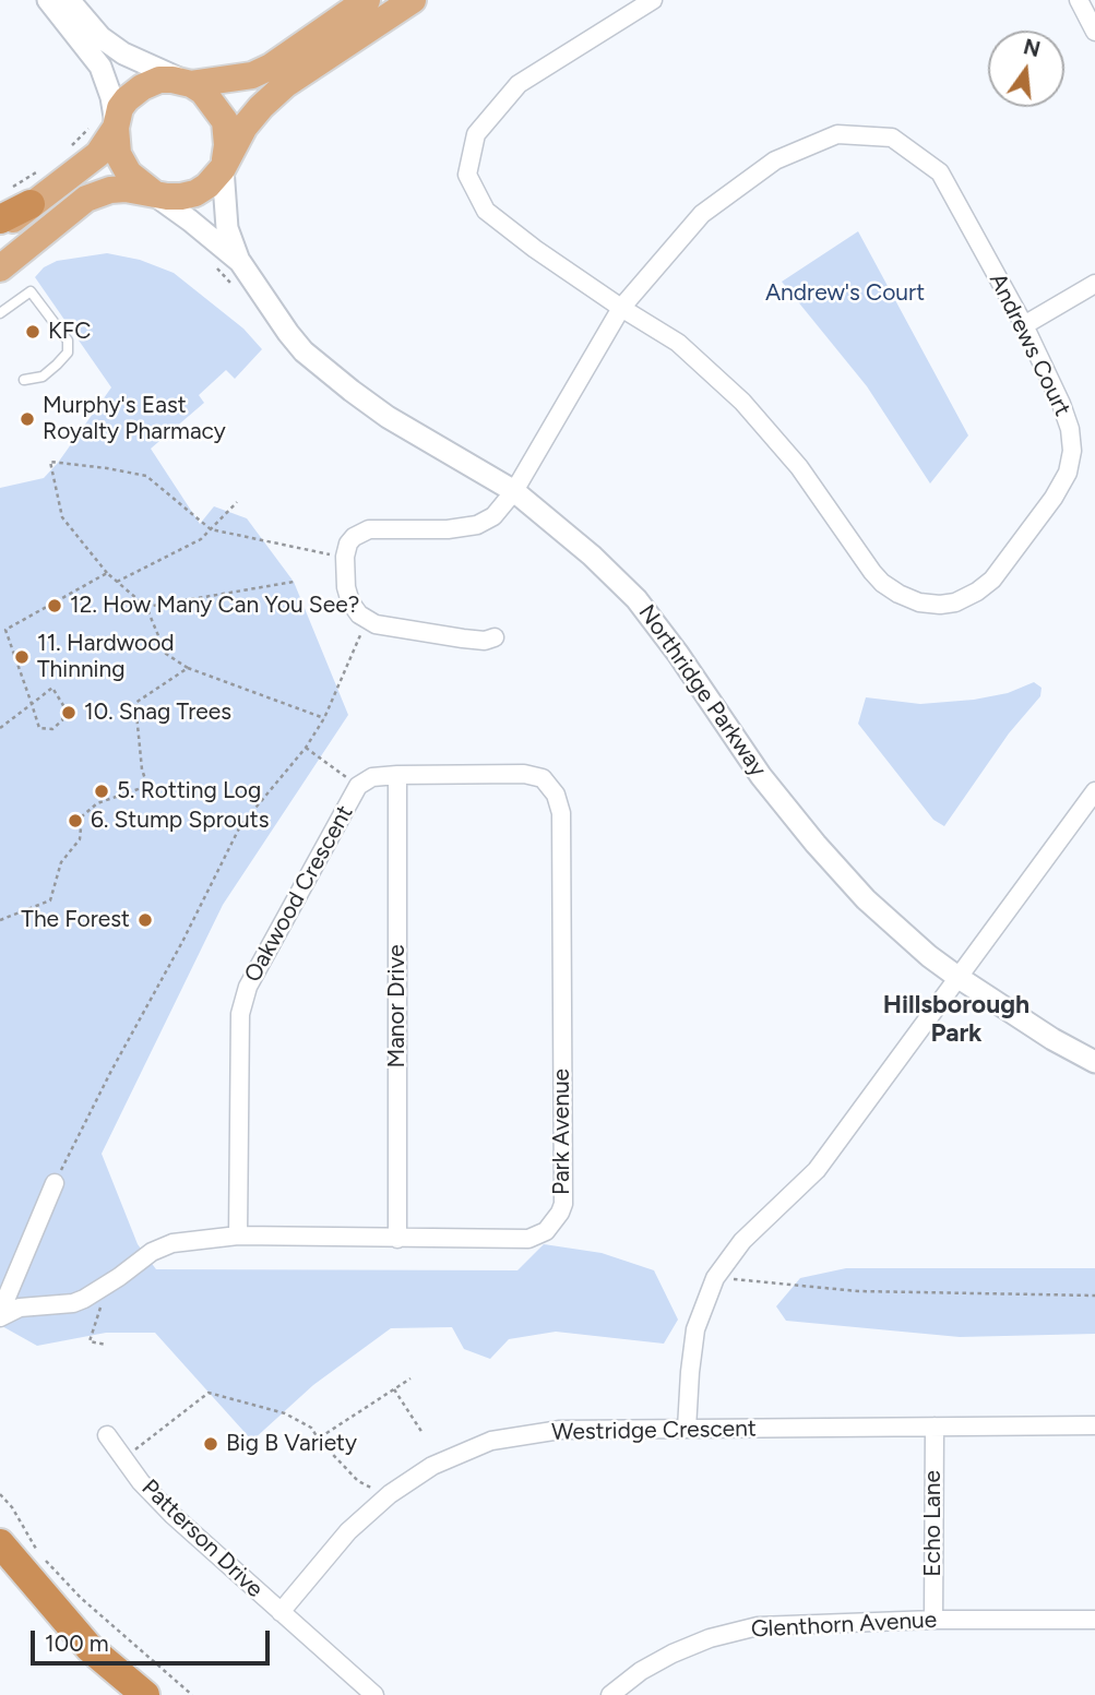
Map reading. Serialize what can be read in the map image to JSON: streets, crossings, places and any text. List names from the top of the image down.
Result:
{
  "streets": {
    "street": [
      "Andrews Court",
      "Northridge Parkway",
      "Oakwood Crescent",
      "Manor Drive",
      "Park Avenue",
      "Westridge Crescent",
      "Echo Lane",
      "Patterson Drive",
      "Glenthorn Avenue"
    ]
  },
  "crossings": [
    ["Andrews Court", "Northridge Parkway"],
    ["Oakwood Crescent", "Manor Drive"],
    ["Oakwood Crescent", "Park Avenue"],
    ["Manor Drive", "Park Avenue"],
    ["Westridge Crescent", "Echo Lane"],
    ["Westridge Crescent", "Patterson Drive"],
    ["Echo Lane", "Glenthorn Avenue"]
  ],
  "districts": ["Hillsborough Park"],
  "parks": ["Andrew's Court"],
  "places": [
    "KFC",
    "Murphy's East Royalty Pharmacy",
    "12. How Many Can You See?",
    "11. Hardwood Thinning",
    "10. Snag Trees",
    "5. Rotting Log",
    "6. Stump Sprouts",
    "The Forest",
    "Big B Variety"
  ],
  "scale_bar": "100 m",
  "north": "top"
}
